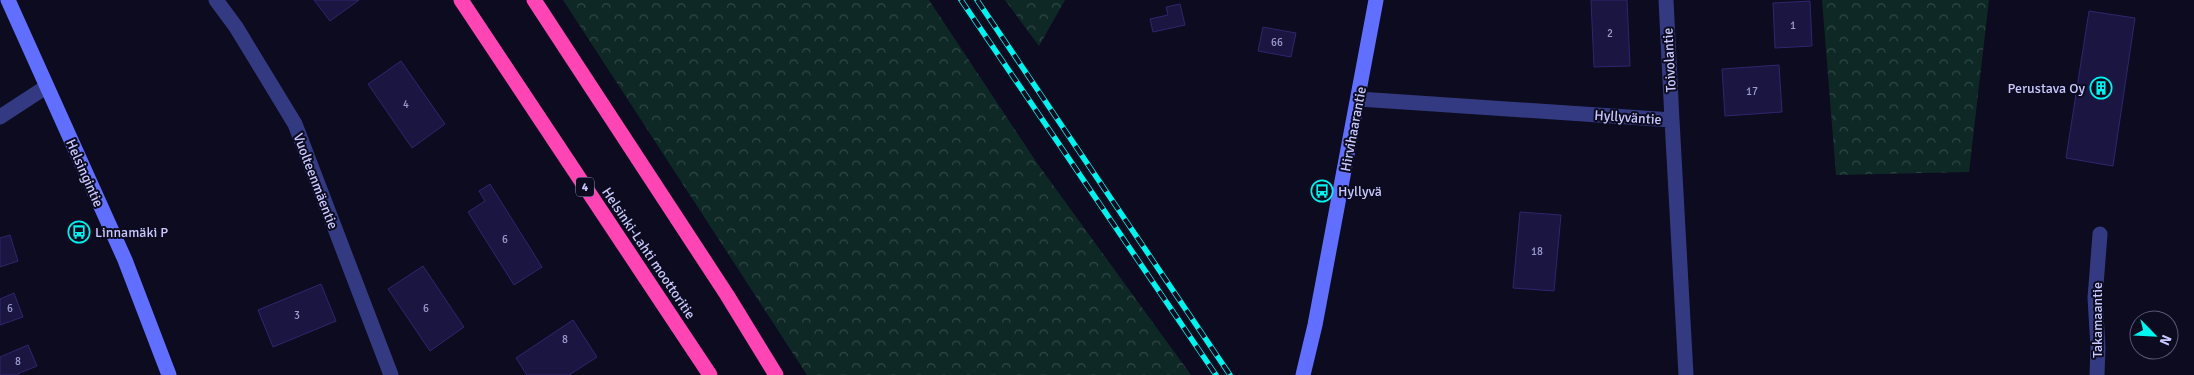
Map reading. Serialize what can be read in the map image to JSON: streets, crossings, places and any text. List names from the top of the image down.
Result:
{
  "streets": {
    "highway": ["4", "Helsinki-Lahti moottoritie"],
    "main road": ["Hirvihaarantie", "Helsingintie"],
    "street": [
      "Toivolantie",
      "Hyllyväntie",
      "Vuolteenmäentie",
      "Takamaantie"
    ]
  },
  "crossings": [
    ["Toivolantie", "Hyllyväntie"],
    ["Hyllyväntie", "Hirvihaarantie"]
  ],
  "places": {
    "building": ["Perustava Oy"],
    "bus stop": ["Hyllyvä", "Linnamäki P"]
  },
  "house_numbers": [
    "1",
    "2",
    "66",
    "17",
    "4",
    "6",
    "18",
    "6",
    "6",
    "3",
    "8",
    "8"
  ],
  "north": "bottom right"
}
